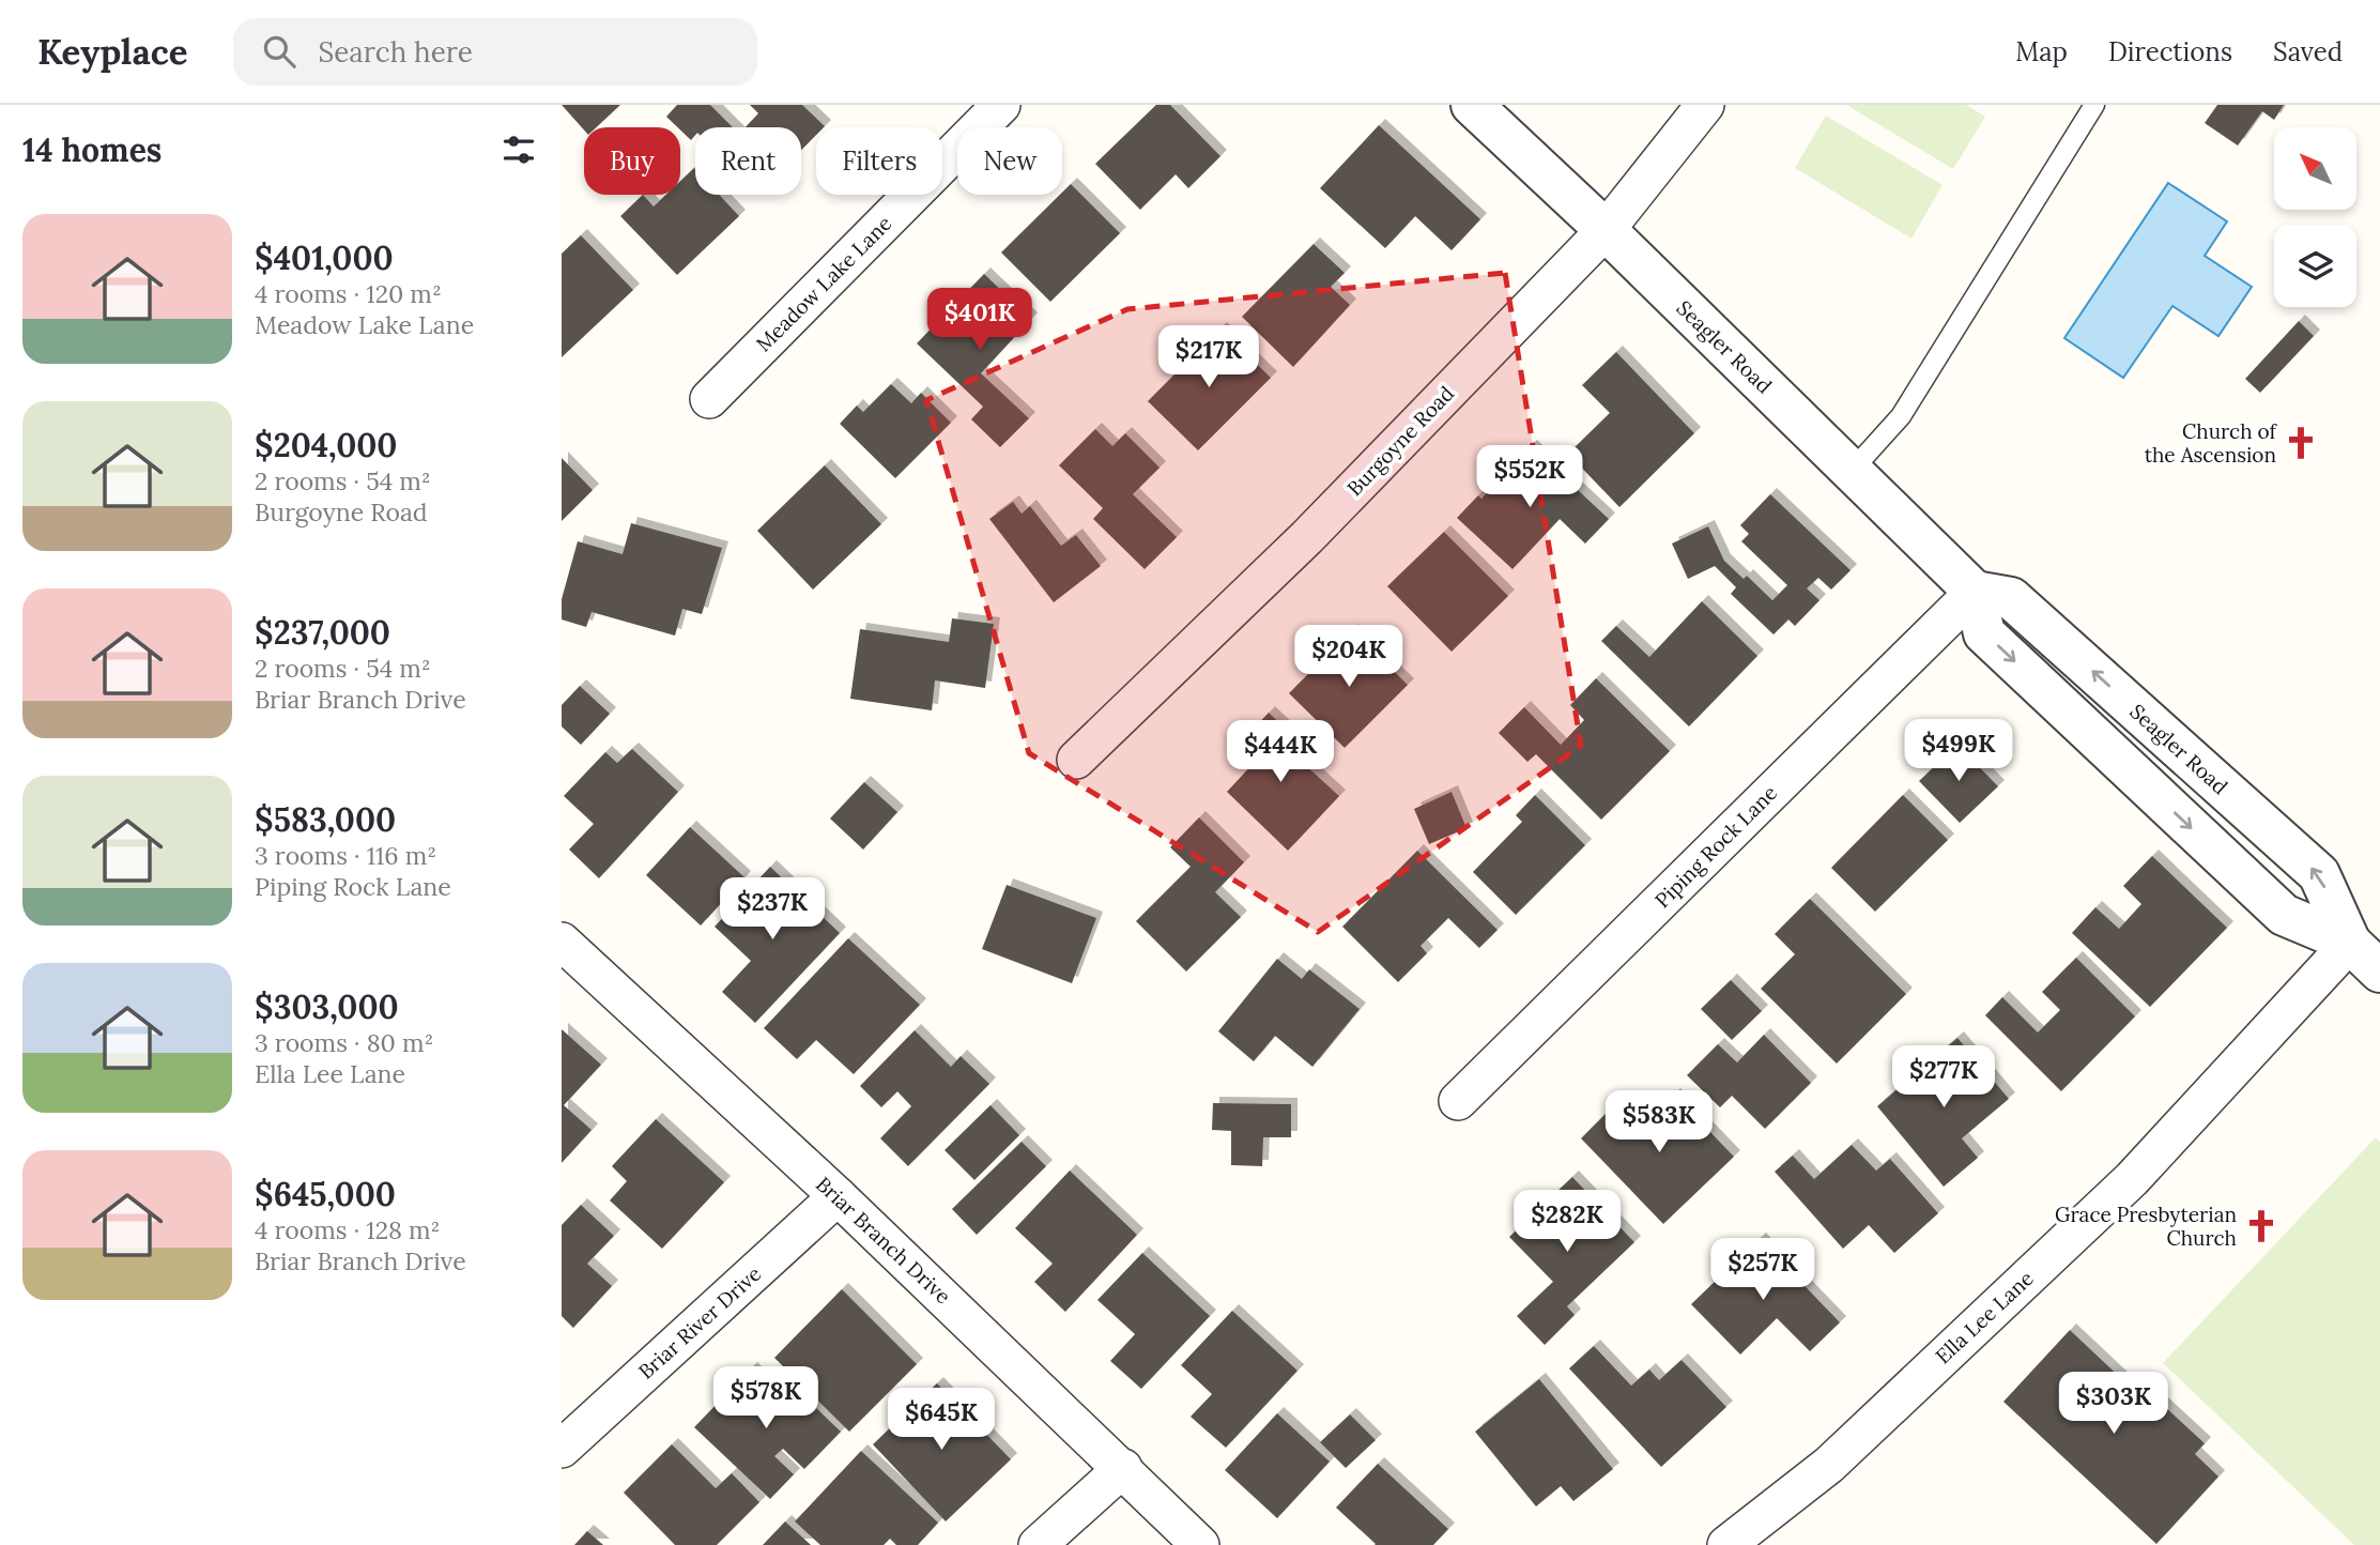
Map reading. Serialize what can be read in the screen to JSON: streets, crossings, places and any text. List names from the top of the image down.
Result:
{
  "streets": {
    "street": [
      "Meadow Lake Lane",
      "Seagler Road",
      "Burgoyne Road",
      "Piping Rock Lane",
      "Briar Branch Drive",
      "Ella Lee Lane",
      "Briar River Drive"
    ]
  },
  "crossings": [
    ["Seagler Road", "Burgoyne Road"],
    ["Seagler Road", "Piping Rock Lane"],
    ["Seagler Road", "Ella Lee Lane"],
    ["Briar Branch Drive", "Briar River Drive"]
  ],
  "places": {
    "church": ["Church of the Ascension", "Grace Presbyterian Church"]
  },
  "north": "top left",
  "page": {
    "header": "Keyplace",
    "search": "Search here",
    "nav": ["Map", "Directions", "Saved"],
    "heading": "14 homes",
    "chip": [
      "Buy",
      "Rent",
      "Filters",
      "New"
    ],
    "list": [
      {
        "name": "$401,000",
        "note": "4 rooms · 120 m² · Meadow Lake Lane"
      },
      {
        "name": "$204,000",
        "note": "2 rooms · 54 m² · Burgoyne Road"
      },
      {
        "name": "$237,000",
        "note": "2 rooms · 54 m² · Briar Branch Drive"
      },
      {
        "name": "$583,000",
        "note": "3 rooms · 116 m² · Piping Rock Lane"
      },
      {
        "name": "$303,000",
        "note": "3 rooms · 80 m² · Ella Lee Lane"
      },
      {
        "name": "$645,000",
        "note": "4 rooms · 128 m² · Briar Branch Drive"
      }
    ],
    "price": [
      "$401K",
      "$217K",
      "$552K",
      "$204K",
      "$499K",
      "$444K",
      "$237K",
      "$277K",
      "$583K",
      "$282K",
      "$257K",
      "$578K",
      "$303K",
      "$645K"
    ]
  }
}
